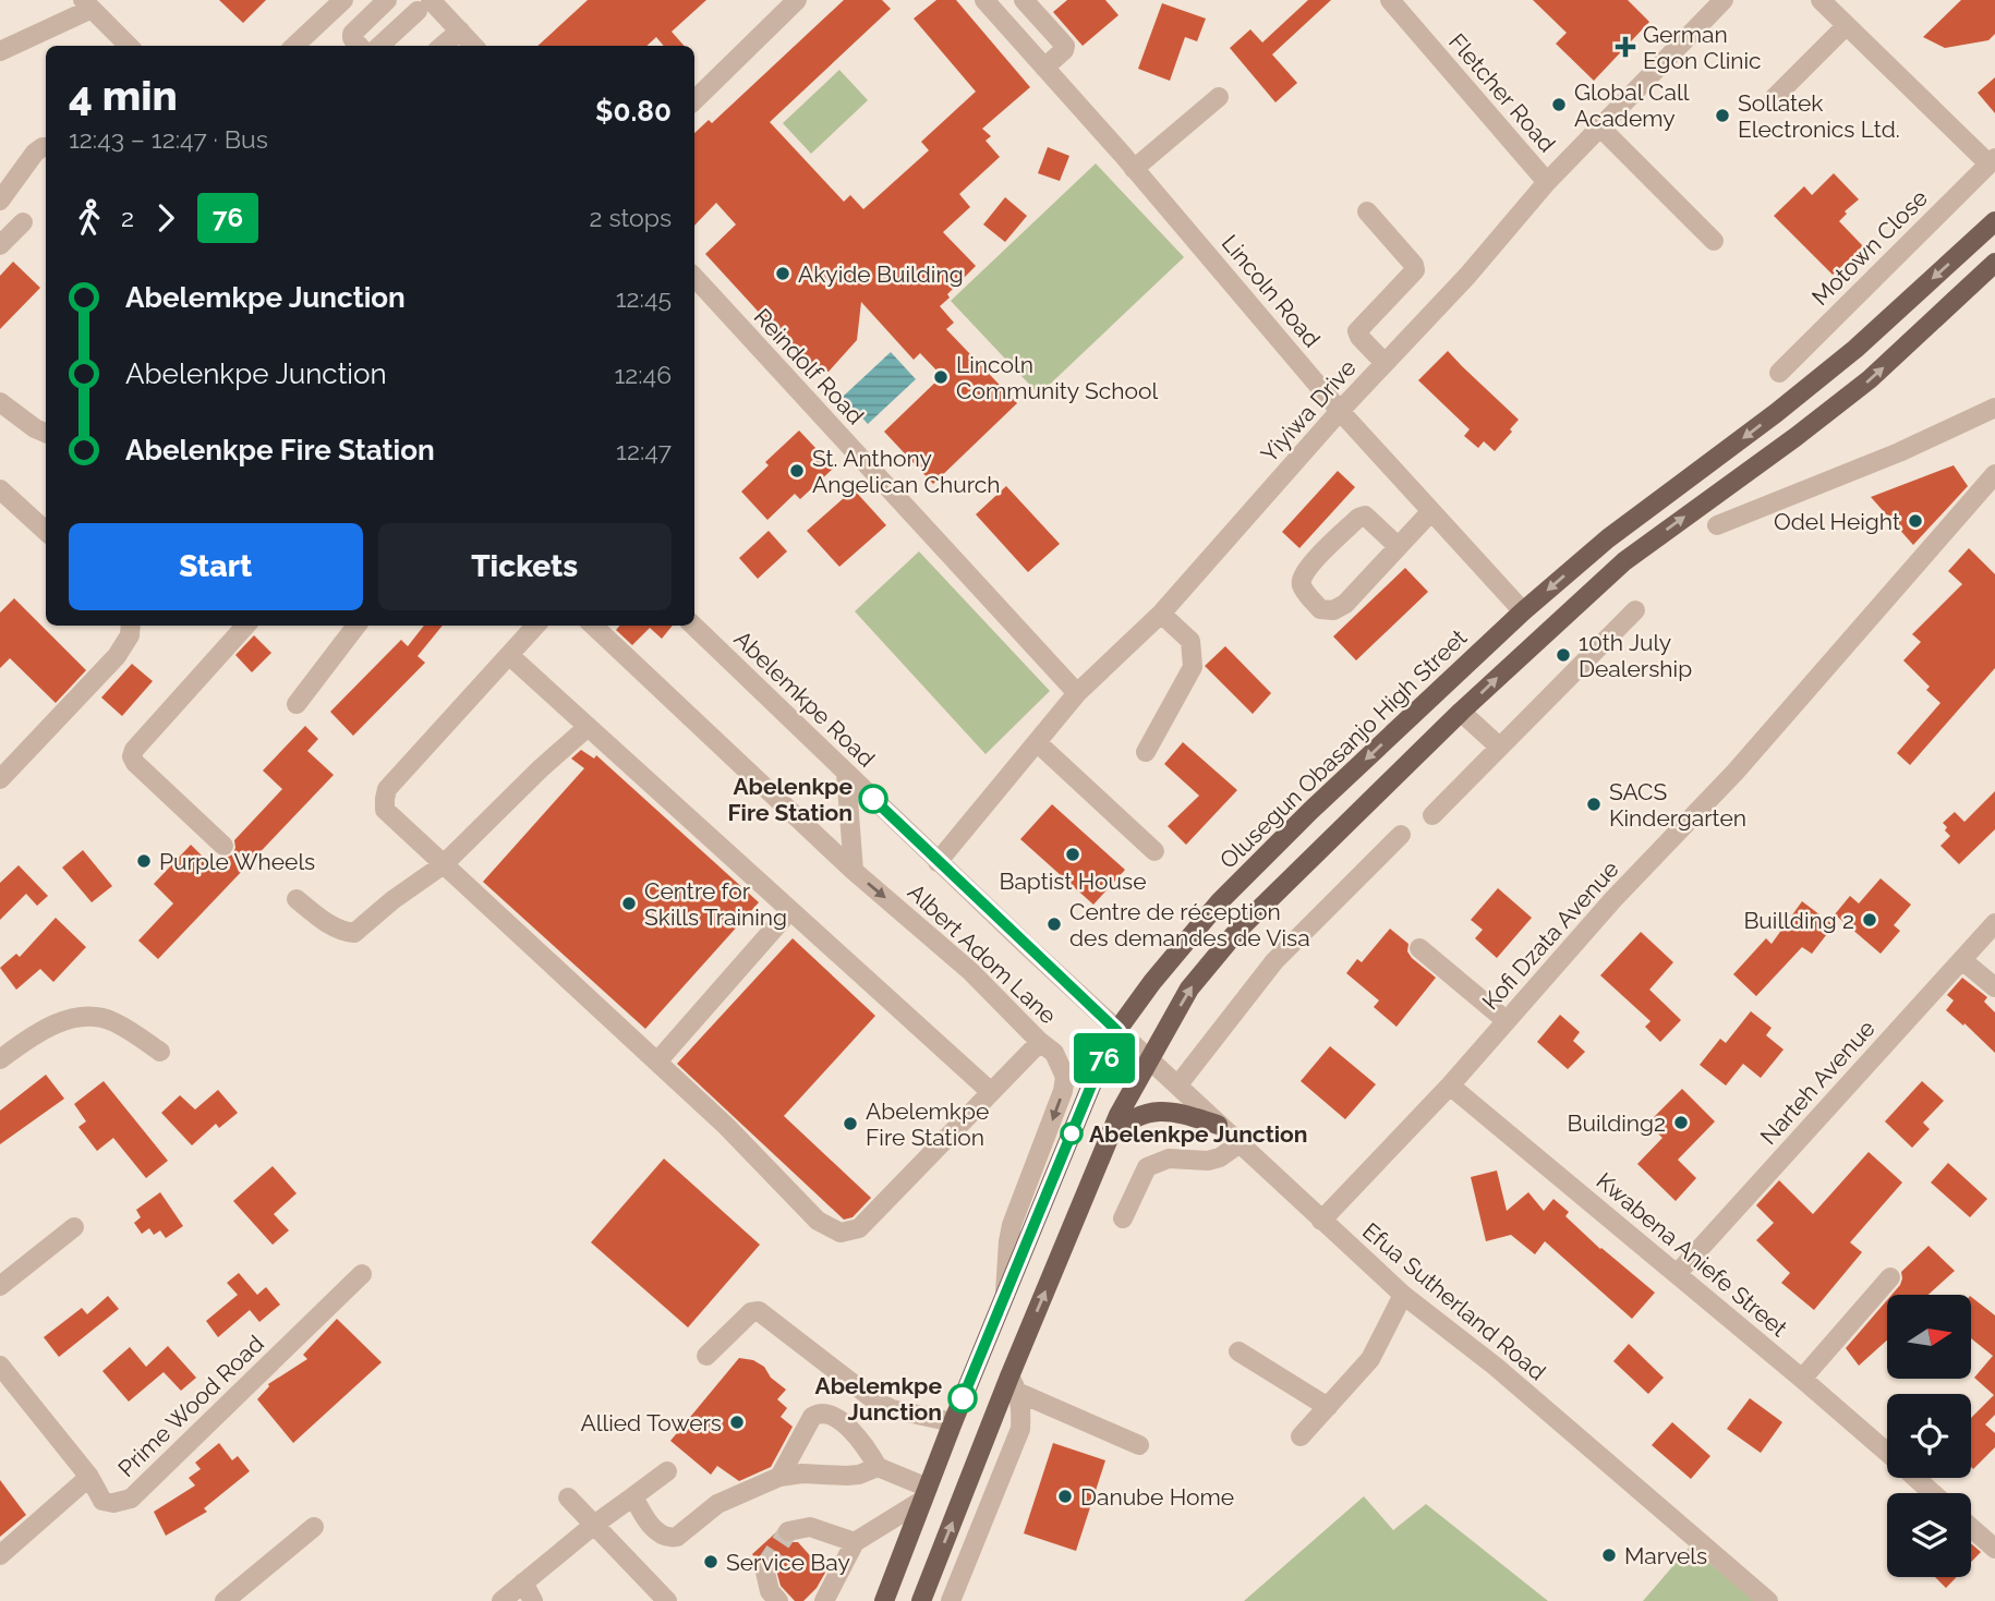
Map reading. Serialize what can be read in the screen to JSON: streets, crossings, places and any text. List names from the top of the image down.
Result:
{
  "streets": {
    "main road": ["Olusegun Obasanjo High Street"],
    "street": [
      "Fletcher Road",
      "Motown Close",
      "Lincoln Road",
      "Reindolf Road",
      "Yiyiwa Drive",
      "Abelemkpe Road",
      "Kofi Dzata Avenue",
      "Albert Adom Lane",
      "Narteh Avenue",
      "Kwabena Aniefe Street",
      "Efua Sutherland Road",
      "Prime Wood Road"
    ]
  },
  "crossings": [
    ["Fletcher Road", "Yiyiwa Drive"],
    ["Lincoln Road", "Yiyiwa Drive"],
    ["Lincoln Road", "Olusegun Obasanjo High Street"],
    ["Reindolf Road", "Yiyiwa Drive"],
    ["Yiyiwa Drive", "Abelemkpe Road"],
    ["Abelemkpe Road", "Olusegun Obasanjo High Street"],
    ["Abelemkpe Road", "Efua Sutherland Road"],
    ["Olusegun Obasanjo High Street", "Albert Adom Lane"],
    ["Olusegun Obasanjo High Street", "Efua Sutherland Road"],
    ["Kofi Dzata Avenue", "Kwabena Aniefe Street"],
    ["Kofi Dzata Avenue", "Efua Sutherland Road"],
    ["Narteh Avenue", "Kwabena Aniefe Street"]
  ],
  "one_way": ["Albert Adom Lane"],
  "places": {
    "health": ["German Egon Clinic"],
    "other": [
      "Global Call Academy",
      "Sollatek Electronics Ltd.",
      "Akyide Building",
      "Lincoln Community School",
      "St. Anthony Angelican Church",
      "Odel Height",
      "10th July Dealership",
      "Abelenkpe Fire Station",
      "SACS Kindergarten",
      "Baptist House",
      "Purple Wheels",
      "Centre for Skills Training",
      "Buillding 2",
      "Centre de réception des demandes de Visa",
      "Building2",
      "Abelemkpe Fire Station",
      "Abelenkpe Junction",
      "Abelemkpe Junction",
      "Allied Towers",
      "Danube Home",
      "Marvels",
      "Service Bay"
    ]
  },
  "lines": ["bus line 76"],
  "north": "right",
  "page": {
    "on_map": "76",
    "heading": ["4 min", "12:43 – 12:47 · Bus", "$0.80"],
    "legs": ["2", "76", "2 stops"],
    "list": [
      {
        "name": "Abelemkpe Junction",
        "value": "12:45"
      },
      {
        "name": "Abelenkpe Junction",
        "value": "12:46"
      },
      {
        "name": "Abelenkpe Fire Station",
        "value": "12:47"
      }
    ],
    "buttons": ["Start", "Tickets"]
  }
}
